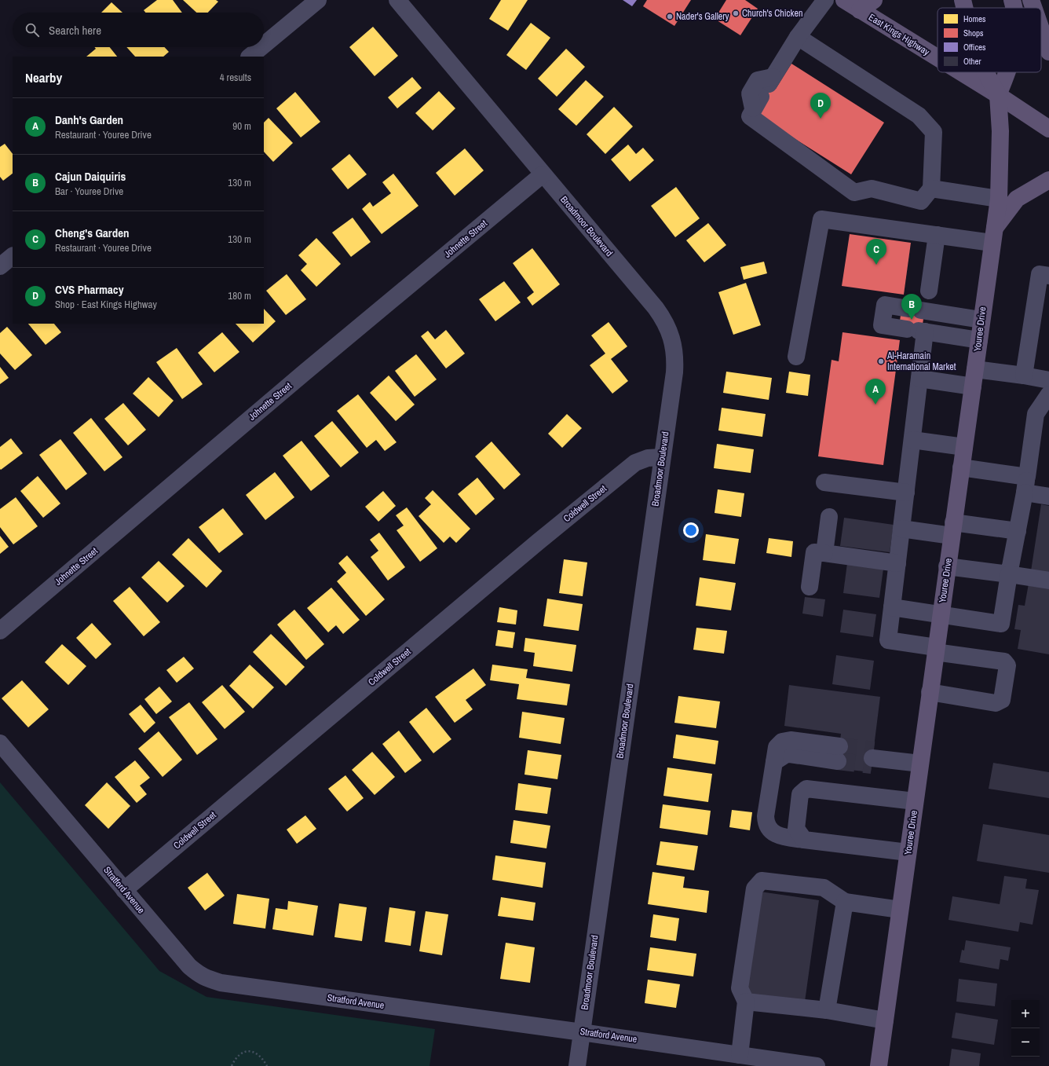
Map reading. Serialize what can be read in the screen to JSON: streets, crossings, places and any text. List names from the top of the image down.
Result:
{
  "streets": {
    "main road": ["East Kings Highway", "Youree Drive"],
    "street": [
      "Broadmoor Boulevard",
      "Johnette Street",
      "Coldwell Street",
      "Stratford Avenue"
    ]
  },
  "crossings": [
    ["East Kings Highway", "Youree Drive"],
    ["Broadmoor Boulevard", "Johnette Street"],
    ["Broadmoor Boulevard", "Coldwell Street"],
    ["Broadmoor Boulevard", "Stratford Avenue"],
    ["Coldwell Street", "Stratford Avenue"]
  ],
  "places": ["Church's Chicken", "Nader's Gallery", "Al-Haramain International Market"],
  "legend": [
    "Homes",
    "Shops",
    "Offices",
    "Other"
  ],
  "page": {
    "search": "Search here",
    "heading": ["Nearby", "4 results"],
    "pins": [
      "D",
      "C",
      "B",
      "A"
    ],
    "list": [
      {
        "mark": "A",
        "name": "Danh's Garden",
        "note": "Restaurant · Youree Drive",
        "value": "90 m"
      },
      {
        "mark": "B",
        "name": "Cajun Daiquiris",
        "note": "Bar · Youree Drive",
        "value": "130 m"
      },
      {
        "mark": "C",
        "name": "Cheng's Garden",
        "note": "Restaurant · Youree Drive",
        "value": "130 m"
      },
      {
        "mark": "D",
        "name": "CVS Pharmacy",
        "note": "Shop · East Kings Highway",
        "value": "180 m"
      }
    ],
    "map_buttons": ["+", "−"]
  }
}
